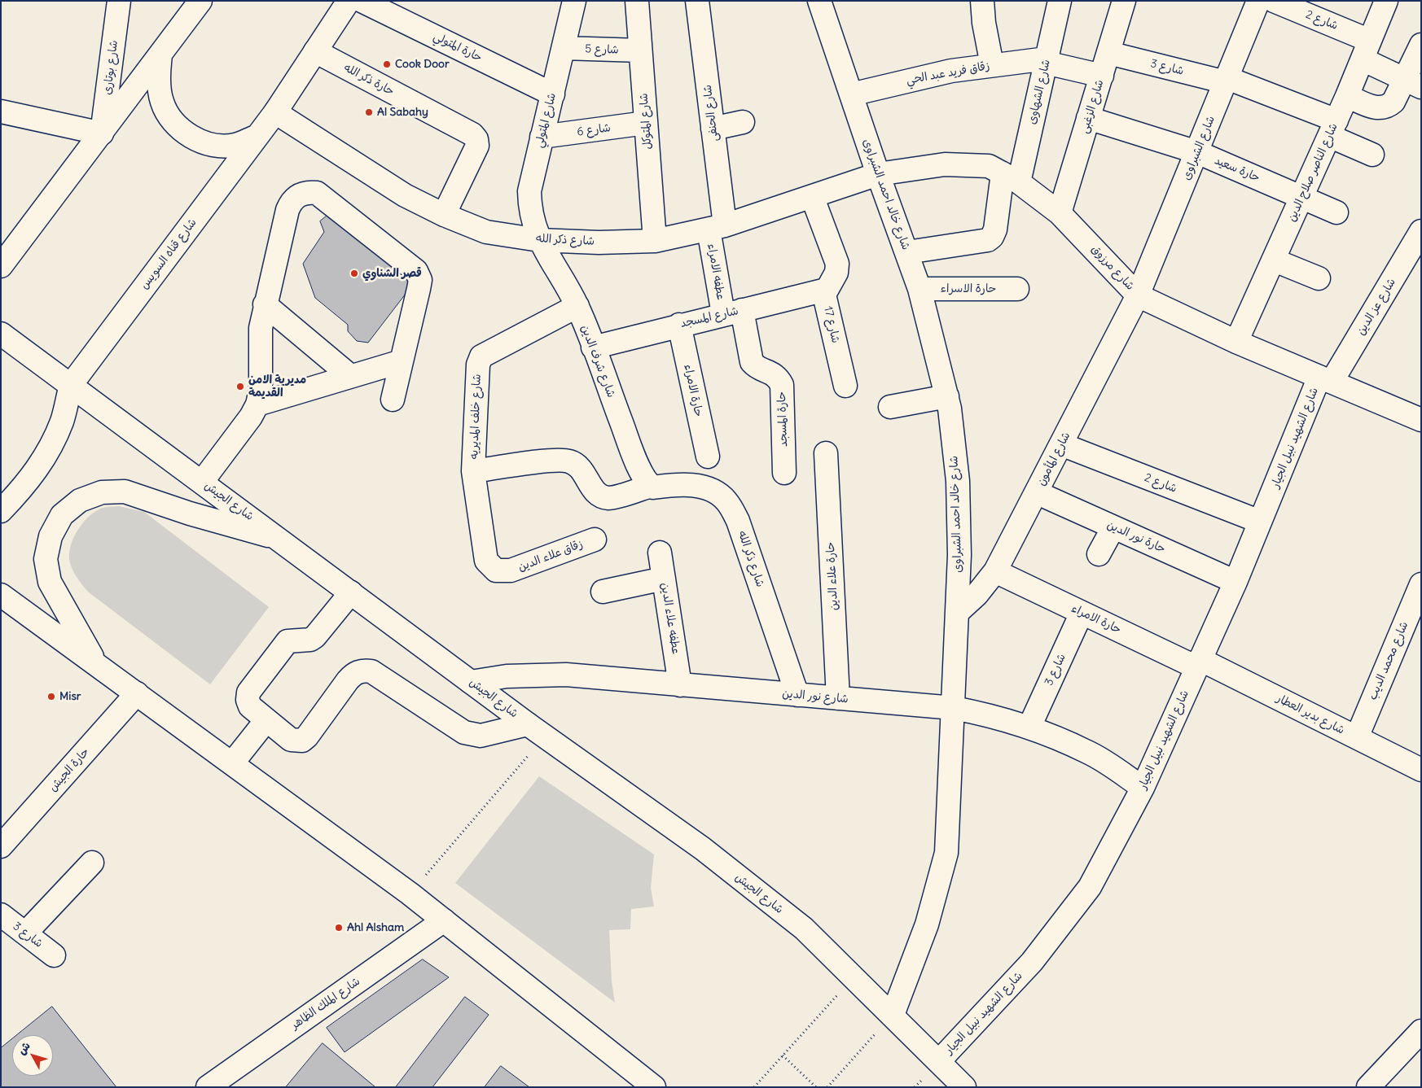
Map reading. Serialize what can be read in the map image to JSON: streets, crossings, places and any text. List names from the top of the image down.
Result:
{
  "streets": {
    "street": [
      "شارع 2",
      "حارة المتولي",
      "شارع 5",
      "شارع بوتارى",
      "شارع 3",
      "زقاق فريد عبد الحي",
      "حارة ذكر الله",
      "شارع الشهاوى",
      "شارع الزغبى",
      "شارع الحنفى",
      "شارع المتولي",
      "شارع المتوكل",
      "شارع 6",
      "شارع الشبراوى",
      "حارة سعيد",
      "شارع الناصر صلاح الدين",
      "شارع خالد احمد الشبراوى",
      "شارع ذكر الله",
      "شارع قناه السويس",
      "شارع مرزوق",
      "عطفه الامراء",
      "حارة الاسراء",
      "شارع عز الدين",
      "شارع المسجد",
      "شارع 17",
      "شارع شرف الدين",
      "حارة الامراء",
      "شارع خلف المديريه",
      "حارة المسجد",
      "شارع الشهيد نبيل الجيار",
      "شارع المأمون",
      "شارع الجيش",
      "حارة نور الدين",
      "زقاق علاء الدين",
      "حارة علاء الدين",
      "عطفه علاء الدين",
      "شارع محمد الديب",
      "شارع نور الدين",
      "شارع بدير العطار",
      "حارة الجيش",
      "شارع الملك الظاهر"
    ]
  },
  "crossings": [
    ["شارع 2", "شارع الناصر صلاح الدين"],
    ["شارع 2", "شارع الشهيد نبيل الجيار"],
    ["شارع 2", "شارع المأمون"],
    ["حارة المتولي", "شارع المتولي"],
    ["شارع 5", "شارع المتولي"],
    ["شارع 5", "شارع المتوكل"],
    ["شارع 3", "شارع الزغبى"],
    ["شارع 3", "شارع الشبراوى"],
    ["شارع 3", "شارع الناصر صلاح الدين"],
    ["شارع 3", "حارة الامراء"],
    ["شارع 3", "شارع نور الدين"],
    ["زقاق فريد عبد الحي", "شارع الشهاوى"],
    ["زقاق فريد عبد الحي", "شارع الزغبى"],
    ["زقاق فريد عبد الحي", "شارع خالد احمد الشبراوى"],
    ["حارة ذكر الله", "شارع ذكر الله"],
    ["حارة ذكر الله", "شارع قناه السويس"],
    ["شارع الشهاوى", "شارع خالد احمد الشبراوى"],
    ["شارع الشهاوى", "شارع مرزوق"],
    ["شارع الزغبى", "حارة سعيد"],
    ["شارع الزغبى", "شارع مرزوق"],
    ["شارع الحنفى", "شارع ذكر الله"],
    ["شارع الحنفى", "عطفه الامراء"],
    ["شارع المتولي", "شارع 6"],
    ["شارع المتولي", "شارع ذكر الله"],
    ["شارع المتولي", "شارع شرف الدين"],
    ["شارع المتوكل", "شارع 6"],
    ["شارع المتوكل", "شارع ذكر الله"],
    ["شارع الشبراوى", "حارة سعيد"],
    ["شارع الشبراوى", "شارع مرزوق"],
    ["شارع الشبراوى", "شارع المأمون"],
    ["حارة سعيد", "شارع الناصر صلاح الدين"],
    ["شارع الناصر صلاح الدين", "شارع مرزوق"],
    ["شارع خالد احمد الشبراوى", "شارع ذكر الله"],
    ["شارع خالد احمد الشبراوى", "شارع مرزوق"],
    ["شارع خالد احمد الشبراوى", "حارة الاسراء"],
    ["شارع خالد احمد الشبراوى", "شارع المأمون"],
    ["شارع خالد احمد الشبراوى", "شارع الجيش"],
    ["شارع خالد احمد الشبراوى", "شارع نور الدين"],
    ["شارع ذكر الله", "شارع قناه السويس"],
    ["شارع ذكر الله", "شارع مرزوق"],
    ["شارع ذكر الله", "عطفه الامراء"],
    ["شارع ذكر الله", "شارع 17"],
    ["شارع ذكر الله", "شارع شرف الدين"],
    ["شارع ذكر الله", "شارع خلف المديريه"],
    ["شارع ذكر الله", "شارع نور الدين"],
    ["شارع قناه السويس", "شارع الجيش"],
    ["شارع مرزوق", "شارع عز الدين"],
    ["شارع مرزوق", "شارع الشهيد نبيل الجيار"],
    ["شارع مرزوق", "شارع المأمون"],
    ["عطفه الامراء", "شارع المسجد"],
    ["عطفه الامراء", "حارة المسجد"],
    ["شارع عز الدين", "شارع الشهيد نبيل الجيار"],
    ["شارع المسجد", "شارع 17"],
    ["شارع المسجد", "شارع شرف الدين"],
    ["شارع المسجد", "حارة الامراء"],
    ["شارع المسجد", "حارة المسجد"],
    ["شارع شرف الدين", "شارع خلف المديريه"],
    ["حارة الامراء", "شارع الشهيد نبيل الجيار"],
    ["حارة الامراء", "شارع المأمون"],
    ["حارة الامراء", "شارع بدير العطار"],
    ["شارع خلف المديريه", "زقاق علاء الدين"],
    ["شارع الشهيد نبيل الجيار", "شارع الجيش"],
    ["شارع الشهيد نبيل الجيار", "حارة نور الدين"],
    ["شارع الشهيد نبيل الجيار", "شارع نور الدين"],
    ["شارع الشهيد نبيل الجيار", "شارع بدير العطار"],
    ["شارع المأمون", "حارة نور الدين"],
    ["شارع الجيش", "شارع نور الدين"],
    ["حارة علاء الدين", "شارع نور الدين"],
    ["عطفه علاء الدين", "شارع نور الدين"],
    ["شارع محمد الديب", "شارع بدير العطار"]
  ],
  "places": [
    "Cook Door",
    "Al Sabahy",
    "قصر الشناوي",
    "مديرية الامن القديمة",
    "Misr",
    "Ahl Alsham"
  ],
  "north": "top left"
}
